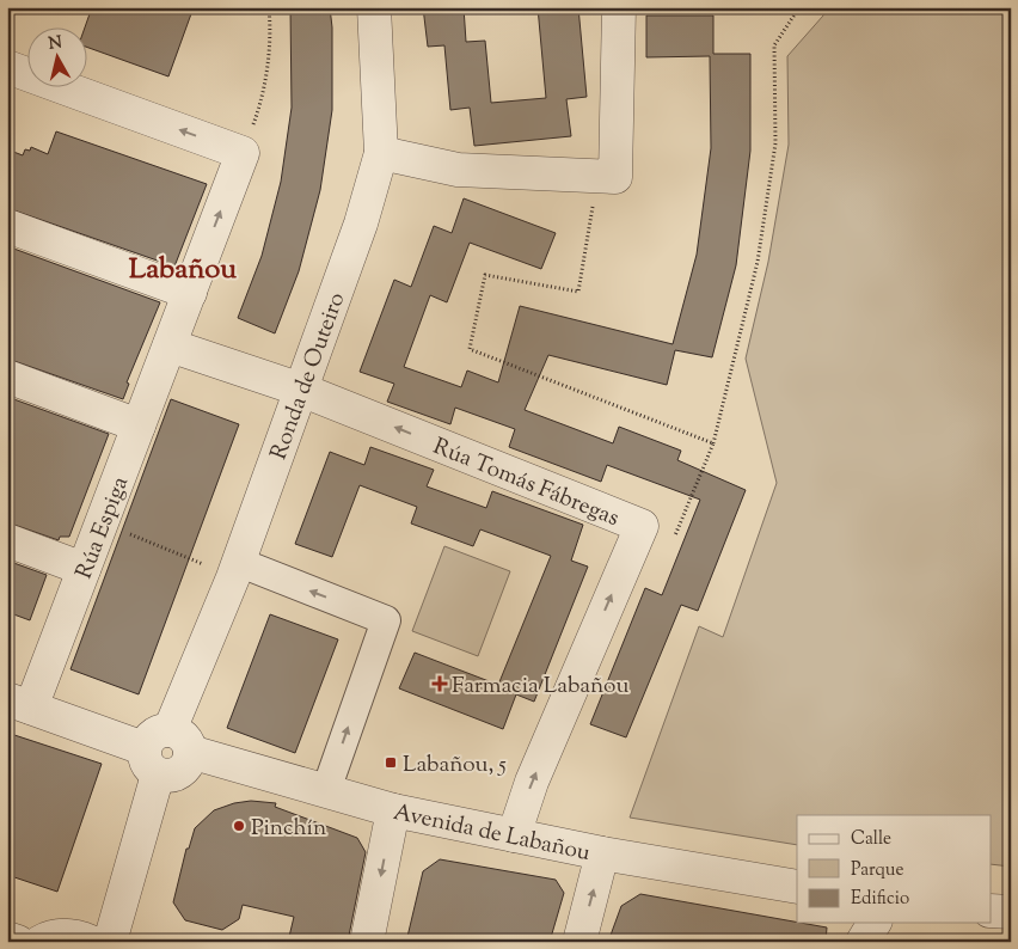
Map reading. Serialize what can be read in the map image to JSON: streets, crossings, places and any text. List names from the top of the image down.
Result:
{
  "streets": {
    "street": [
      "Ronda de Outeiro",
      "Rúa Tomás Fábregas",
      "Rúa Espiga",
      "Avenida de Labañou"
    ]
  },
  "crossings": [
    ["Ronda de Outeiro", "Rúa Tomás Fábregas"],
    ["Ronda de Outeiro", "Avenida de Labañou"],
    ["Rúa Tomás Fábregas", "Avenida de Labañou"],
    ["Rúa Espiga", "Avenida de Labañou"]
  ],
  "districts": ["Labañou"],
  "places": {
    "health": ["Farmacia Labañou"],
    "transit": ["Labañou, 5"],
    "other": ["Pinchín"]
  },
  "legend": ["Calle", "Parque", "Edificio"],
  "north": "top"
}
